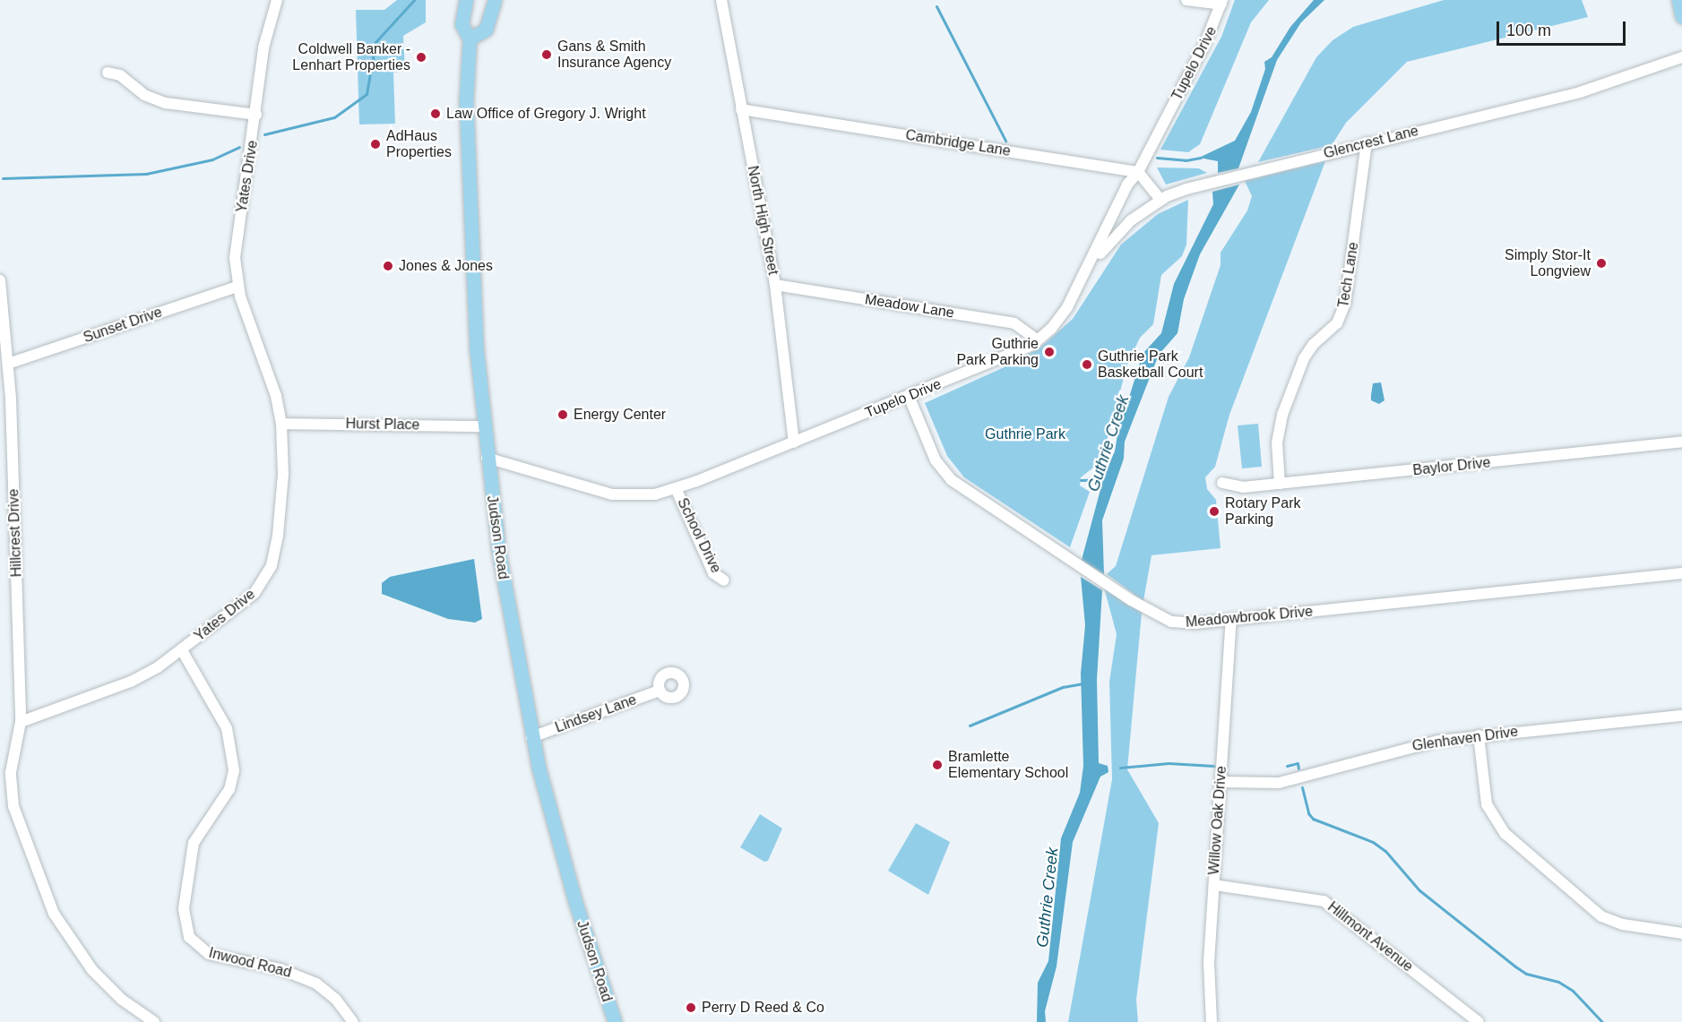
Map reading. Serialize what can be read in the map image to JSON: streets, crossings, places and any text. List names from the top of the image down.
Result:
{
  "streets": {
    "main road": ["Judson Road"],
    "street": [
      "Tupelo Drive",
      "Glencrest Lane",
      "Cambridge Lane",
      "Yates Drive",
      "North High Street",
      "Tech Lane",
      "Meadow Lane",
      "Sunset Drive",
      "Hurst Place",
      "Baylor Drive",
      "Hillcrest Drive",
      "School Drive",
      "Meadowbrook Drive",
      "Lindsey Lane",
      "Glenhaven Drive",
      "Willow Oak Drive",
      "Hillmont Avenue",
      "Inwood Road"
    ]
  },
  "crossings": [
    ["Tupelo Drive", "Glencrest Lane"],
    ["Tupelo Drive", "Cambridge Lane"],
    ["Tupelo Drive", "North High Street"],
    ["Tupelo Drive", "Meadow Lane"],
    ["Tupelo Drive", "School Drive"],
    ["Tupelo Drive", "Judson Road"],
    ["Tupelo Drive", "Meadowbrook Drive"],
    ["Glencrest Lane", "Tech Lane"],
    ["Cambridge Lane", "North High Street"],
    ["Yates Drive", "Sunset Drive"],
    ["Yates Drive", "Hurst Place"],
    ["Yates Drive", "Hillcrest Drive"],
    ["Yates Drive", "Inwood Road"],
    ["North High Street", "Meadow Lane"],
    ["Tech Lane", "Baylor Drive"],
    ["Sunset Drive", "Hillcrest Drive"],
    ["Hurst Place", "Judson Road"],
    ["Judson Road", "Lindsey Lane"],
    ["Meadowbrook Drive", "Willow Oak Drive"],
    ["Glenhaven Drive", "Willow Oak Drive"],
    ["Willow Oak Drive", "Hillmont Avenue"]
  ],
  "water": ["Guthrie Creek"],
  "parks": ["Guthrie Park"],
  "places": [
    "Gans & Smith Insurance Agency",
    "Coldwell Banker - Lenhart Properties",
    "Law Office of Gregory J. Wright",
    "AdHaus Properties",
    "Simply Stor-It Longview",
    "Jones & Jones",
    "Guthrie Park Parking",
    "Guthrie Park Basketball Court",
    "Energy Center",
    "Rotary Park Parking",
    "Bramlette Elementary School",
    "Perry D Reed & Co"
  ],
  "scale_bar": "100 m"
}
